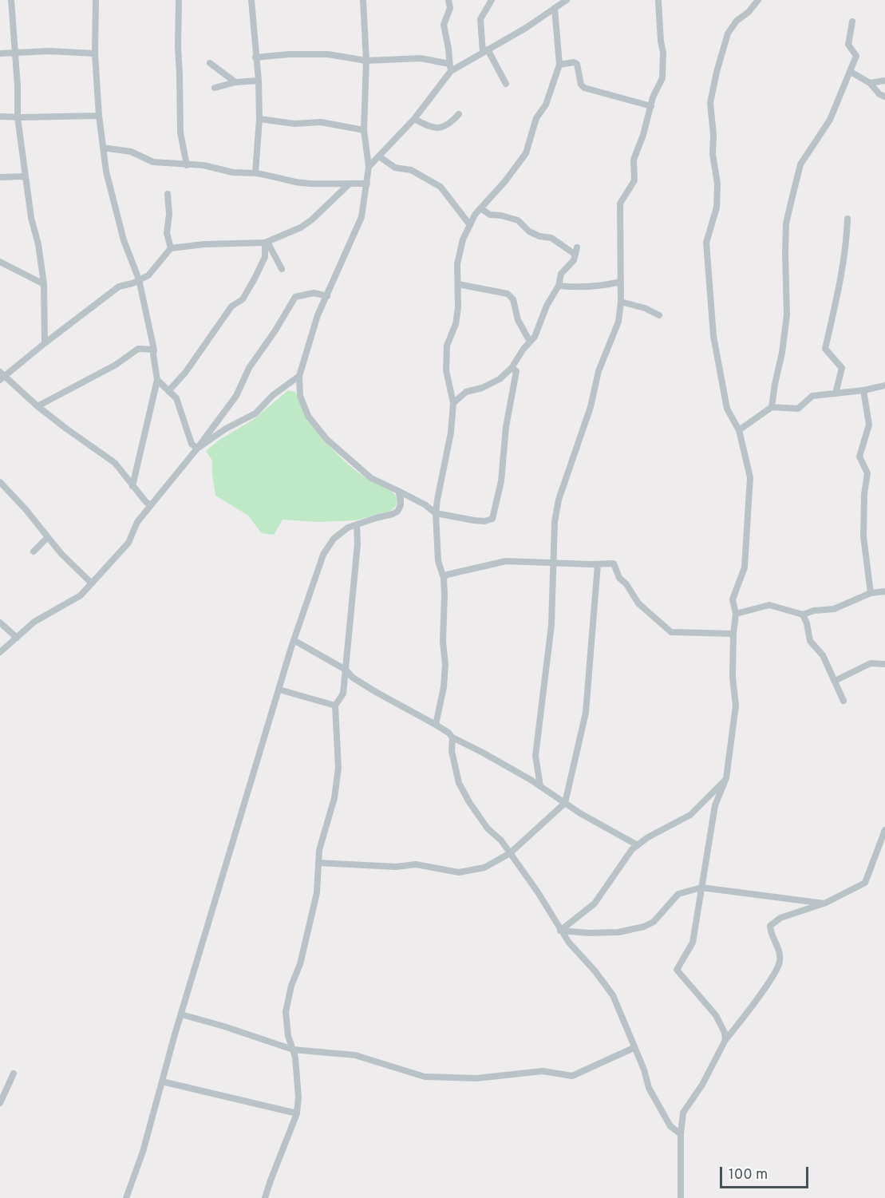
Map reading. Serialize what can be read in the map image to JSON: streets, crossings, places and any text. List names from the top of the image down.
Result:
{
  "scale_bar": "100 m"
}
